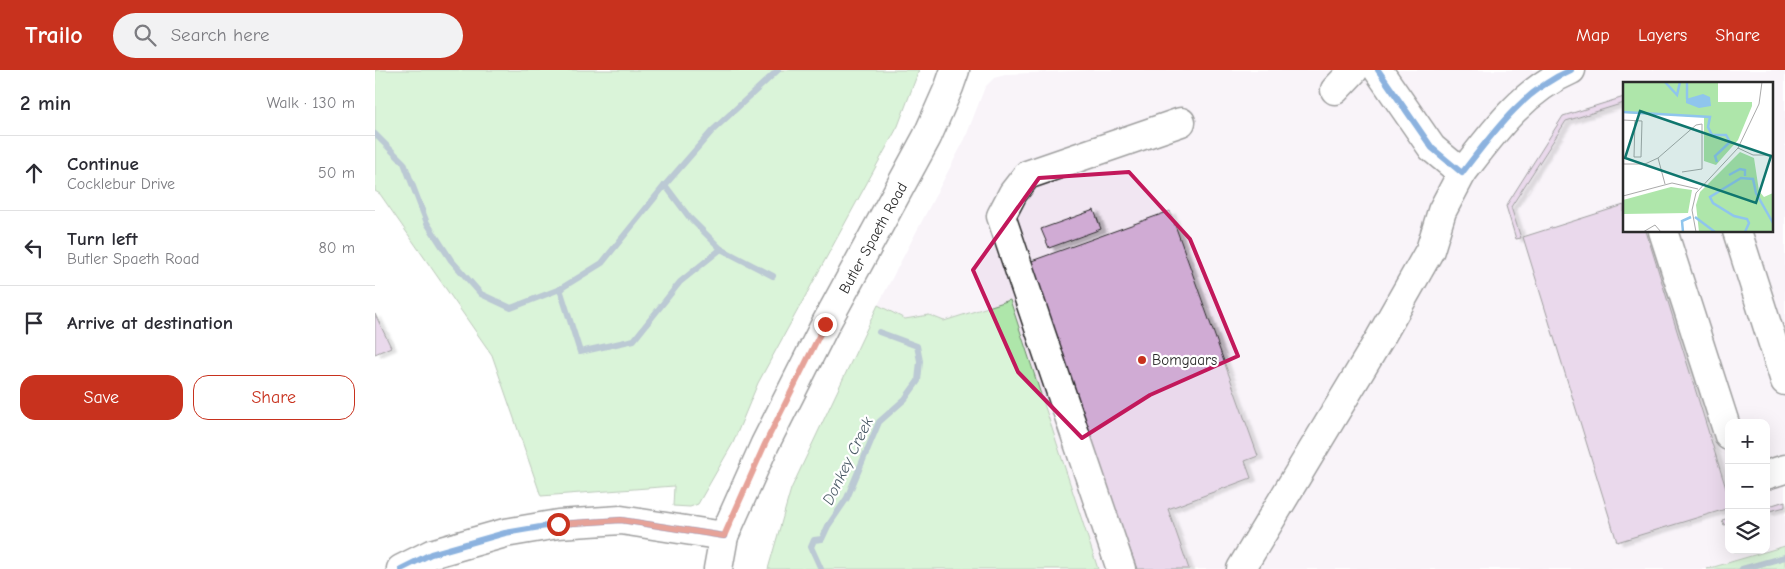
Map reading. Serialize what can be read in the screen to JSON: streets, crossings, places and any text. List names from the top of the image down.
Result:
{
  "streets": {
    "street": ["Butler Spaeth Road"]
  },
  "water": ["Donkey Creek"],
  "places": ["Bomgaars"],
  "page": {
    "header": "Trailo",
    "search": "Search here",
    "nav": ["Map", "Layers", "Share"],
    "heading": ["2 min", "Walk · 130 m"],
    "list": [
      ["Continue", "Cocklebur Drive", "50 m"],
      ["Turn left", "Butler Spaeth Road", "80 m"],
      "Arrive at destination"
    ],
    "buttons": ["Save", "Share"],
    "map_buttons": ["+", "−"]
  }
}
